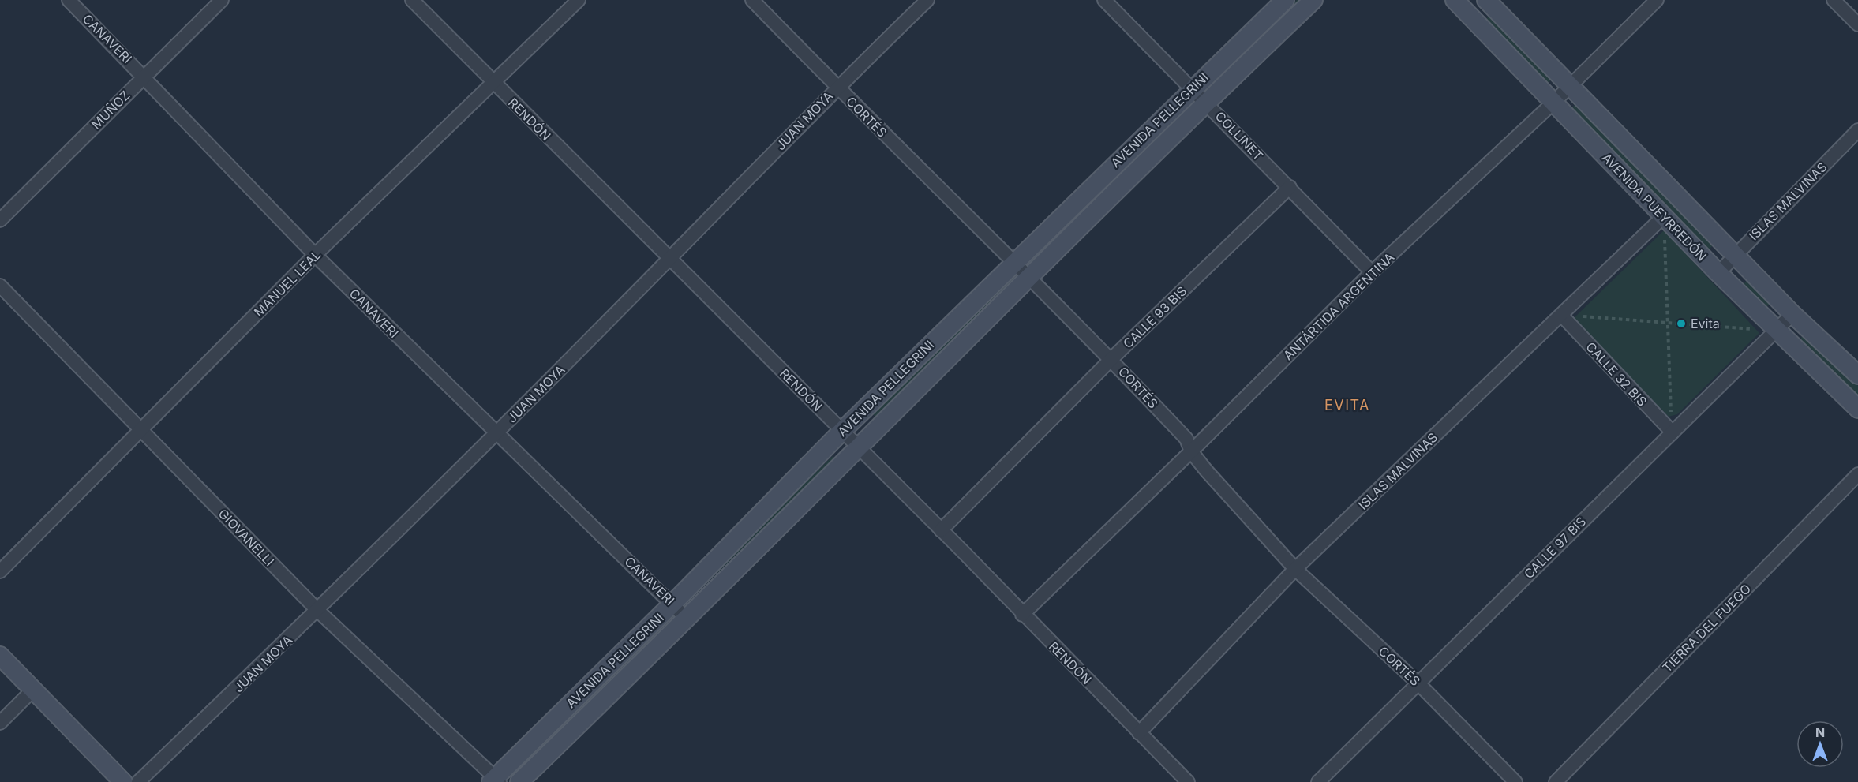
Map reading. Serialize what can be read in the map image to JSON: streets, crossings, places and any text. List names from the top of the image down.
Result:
{
  "streets": {
    "main road": ["AVENIDA PELLEGRINI", "AVENIDA PUEYRREDÓN"],
    "street": [
      "CANAVERI",
      "MUÑOZ",
      "CORTÉS",
      "RENDÓN",
      "JUAN MOYA",
      "COLLINET",
      "ISLAS MALVINAS",
      "MANUEL LEAL",
      "ANTÁRTIDA ARGENTINA",
      "CALLE 93 BIS",
      "CALLE 32 BIS",
      "GIOVANELLI",
      "CALLE 97 BIS",
      "TIERRA DEL FUEGO"
    ]
  },
  "crossings": [
    ["CANAVERI", "MUÑOZ"],
    ["CANAVERI", "AVENIDA PELLEGRINI"],
    ["CANAVERI", "JUAN MOYA"],
    ["CANAVERI", "MANUEL LEAL"],
    ["CORTÉS", "AVENIDA PELLEGRINI"],
    ["CORTÉS", "JUAN MOYA"],
    ["CORTÉS", "ISLAS MALVINAS"],
    ["CORTÉS", "ANTÁRTIDA ARGENTINA"],
    ["CORTÉS", "CALLE 93 BIS"],
    ["CORTÉS", "CALLE 97 BIS"],
    ["RENDÓN", "AVENIDA PELLEGRINI"],
    ["RENDÓN", "JUAN MOYA"],
    ["RENDÓN", "ISLAS MALVINAS"],
    ["RENDÓN", "MANUEL LEAL"],
    ["RENDÓN", "ANTÁRTIDA ARGENTINA"],
    ["RENDÓN", "CALLE 93 BIS"],
    ["AVENIDA PELLEGRINI", "COLLINET"],
    ["AVENIDA PELLEGRINI", "GIOVANELLI"],
    ["JUAN MOYA", "GIOVANELLI"],
    ["COLLINET", "ANTÁRTIDA ARGENTINA"],
    ["COLLINET", "CALLE 93 BIS"],
    ["ISLAS MALVINAS", "AVENIDA PUEYRREDÓN"],
    ["ISLAS MALVINAS", "CALLE 32 BIS"],
    ["AVENIDA PUEYRREDÓN", "ANTÁRTIDA ARGENTINA"],
    ["AVENIDA PUEYRREDÓN", "CALLE 97 BIS"],
    ["MANUEL LEAL", "GIOVANELLI"],
    ["CALLE 32 BIS", "CALLE 97 BIS"]
  ],
  "districts": ["EVITA"],
  "places": ["Evita"],
  "north": "top"
}
